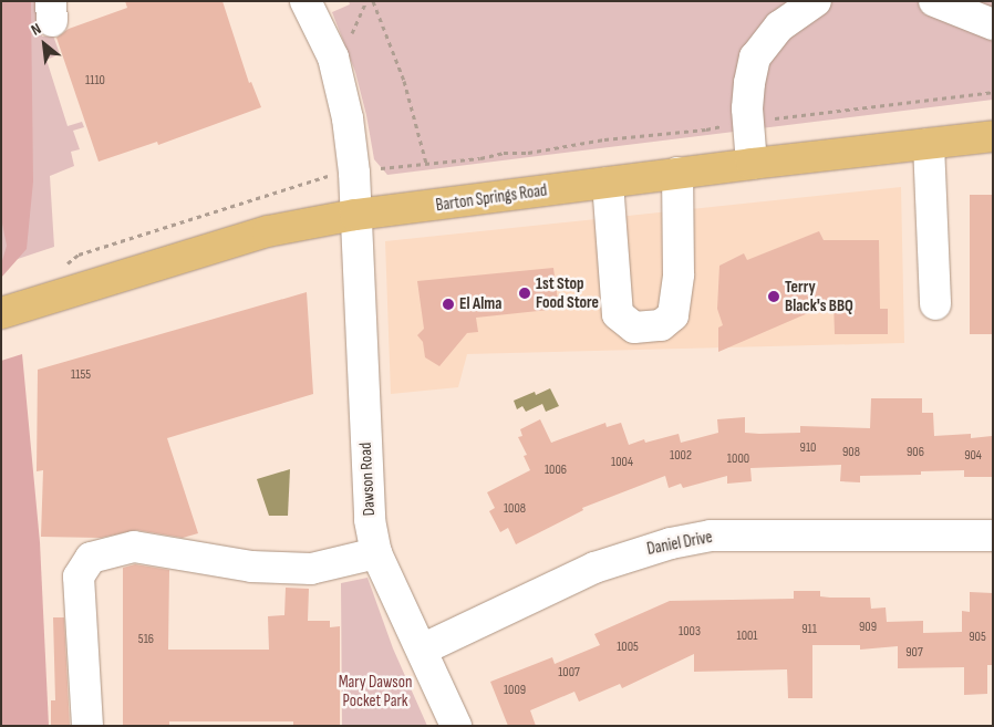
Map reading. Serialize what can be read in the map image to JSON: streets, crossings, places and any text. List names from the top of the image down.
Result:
{
  "streets": {
    "main road": ["Barton Springs Road"],
    "street": ["Dawson Road", "Daniel Drive"]
  },
  "crossings": [
    ["Barton Springs Road", "Dawson Road"],
    ["Dawson Road", "Daniel Drive"]
  ],
  "parks": ["Mary Dawson Pocket Park"],
  "places": ["1st Stop Food Store", "Terry Black's BBQ", "El Alma"],
  "house_numbers": [
    "1110",
    "1155",
    "910",
    "908",
    "906",
    "1002",
    "904",
    "1000",
    "1004",
    "1006",
    "1008",
    "909",
    "911",
    "1003",
    "1001",
    "905",
    "516",
    "1005",
    "907",
    "1007",
    "1009"
  ],
  "north": "top left"
}
